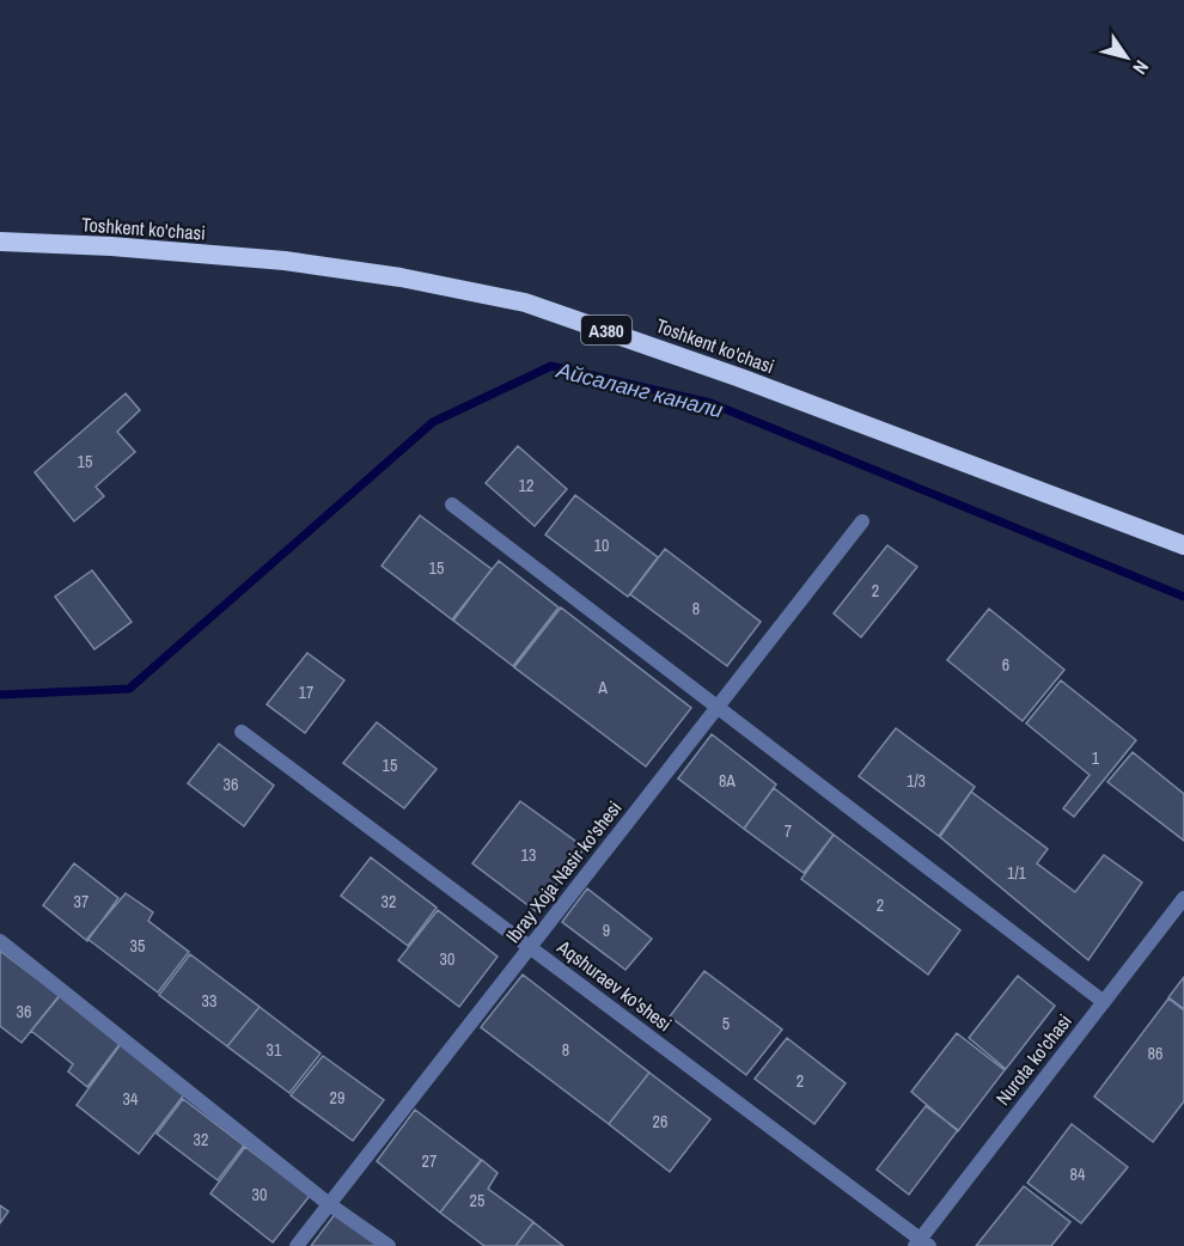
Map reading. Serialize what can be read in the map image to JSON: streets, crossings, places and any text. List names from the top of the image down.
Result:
{
  "streets": {
    "highway": ["Toshkent ko'chasi", "A380"],
    "street": ["Ibray Xoja Nasir ko'shesi", "Aqshuraev ko'shesi", "Nurota ko'chasi"]
  },
  "crossings": [
    ["Ibray Xoja Nasir ko'shesi", "Aqshuraev ko'shesi"],
    ["Aqshuraev ko'shesi", "Nurota ko'chasi"]
  ],
  "water": ["Айсаланг канали"],
  "house_numbers": [
    "15",
    "12",
    "10",
    "15",
    "2",
    "8",
    "6",
    "A",
    "17",
    "1",
    "15",
    "8A",
    "1/3",
    "36",
    "7",
    "13",
    "1/1",
    "37",
    "32",
    "2",
    "9",
    "35",
    "30",
    "33",
    "36",
    "5",
    "31",
    "8",
    "86",
    "2",
    "29",
    "34",
    "26",
    "32",
    "27",
    "84",
    "30",
    "25"
  ],
  "north": "bottom right"
}
